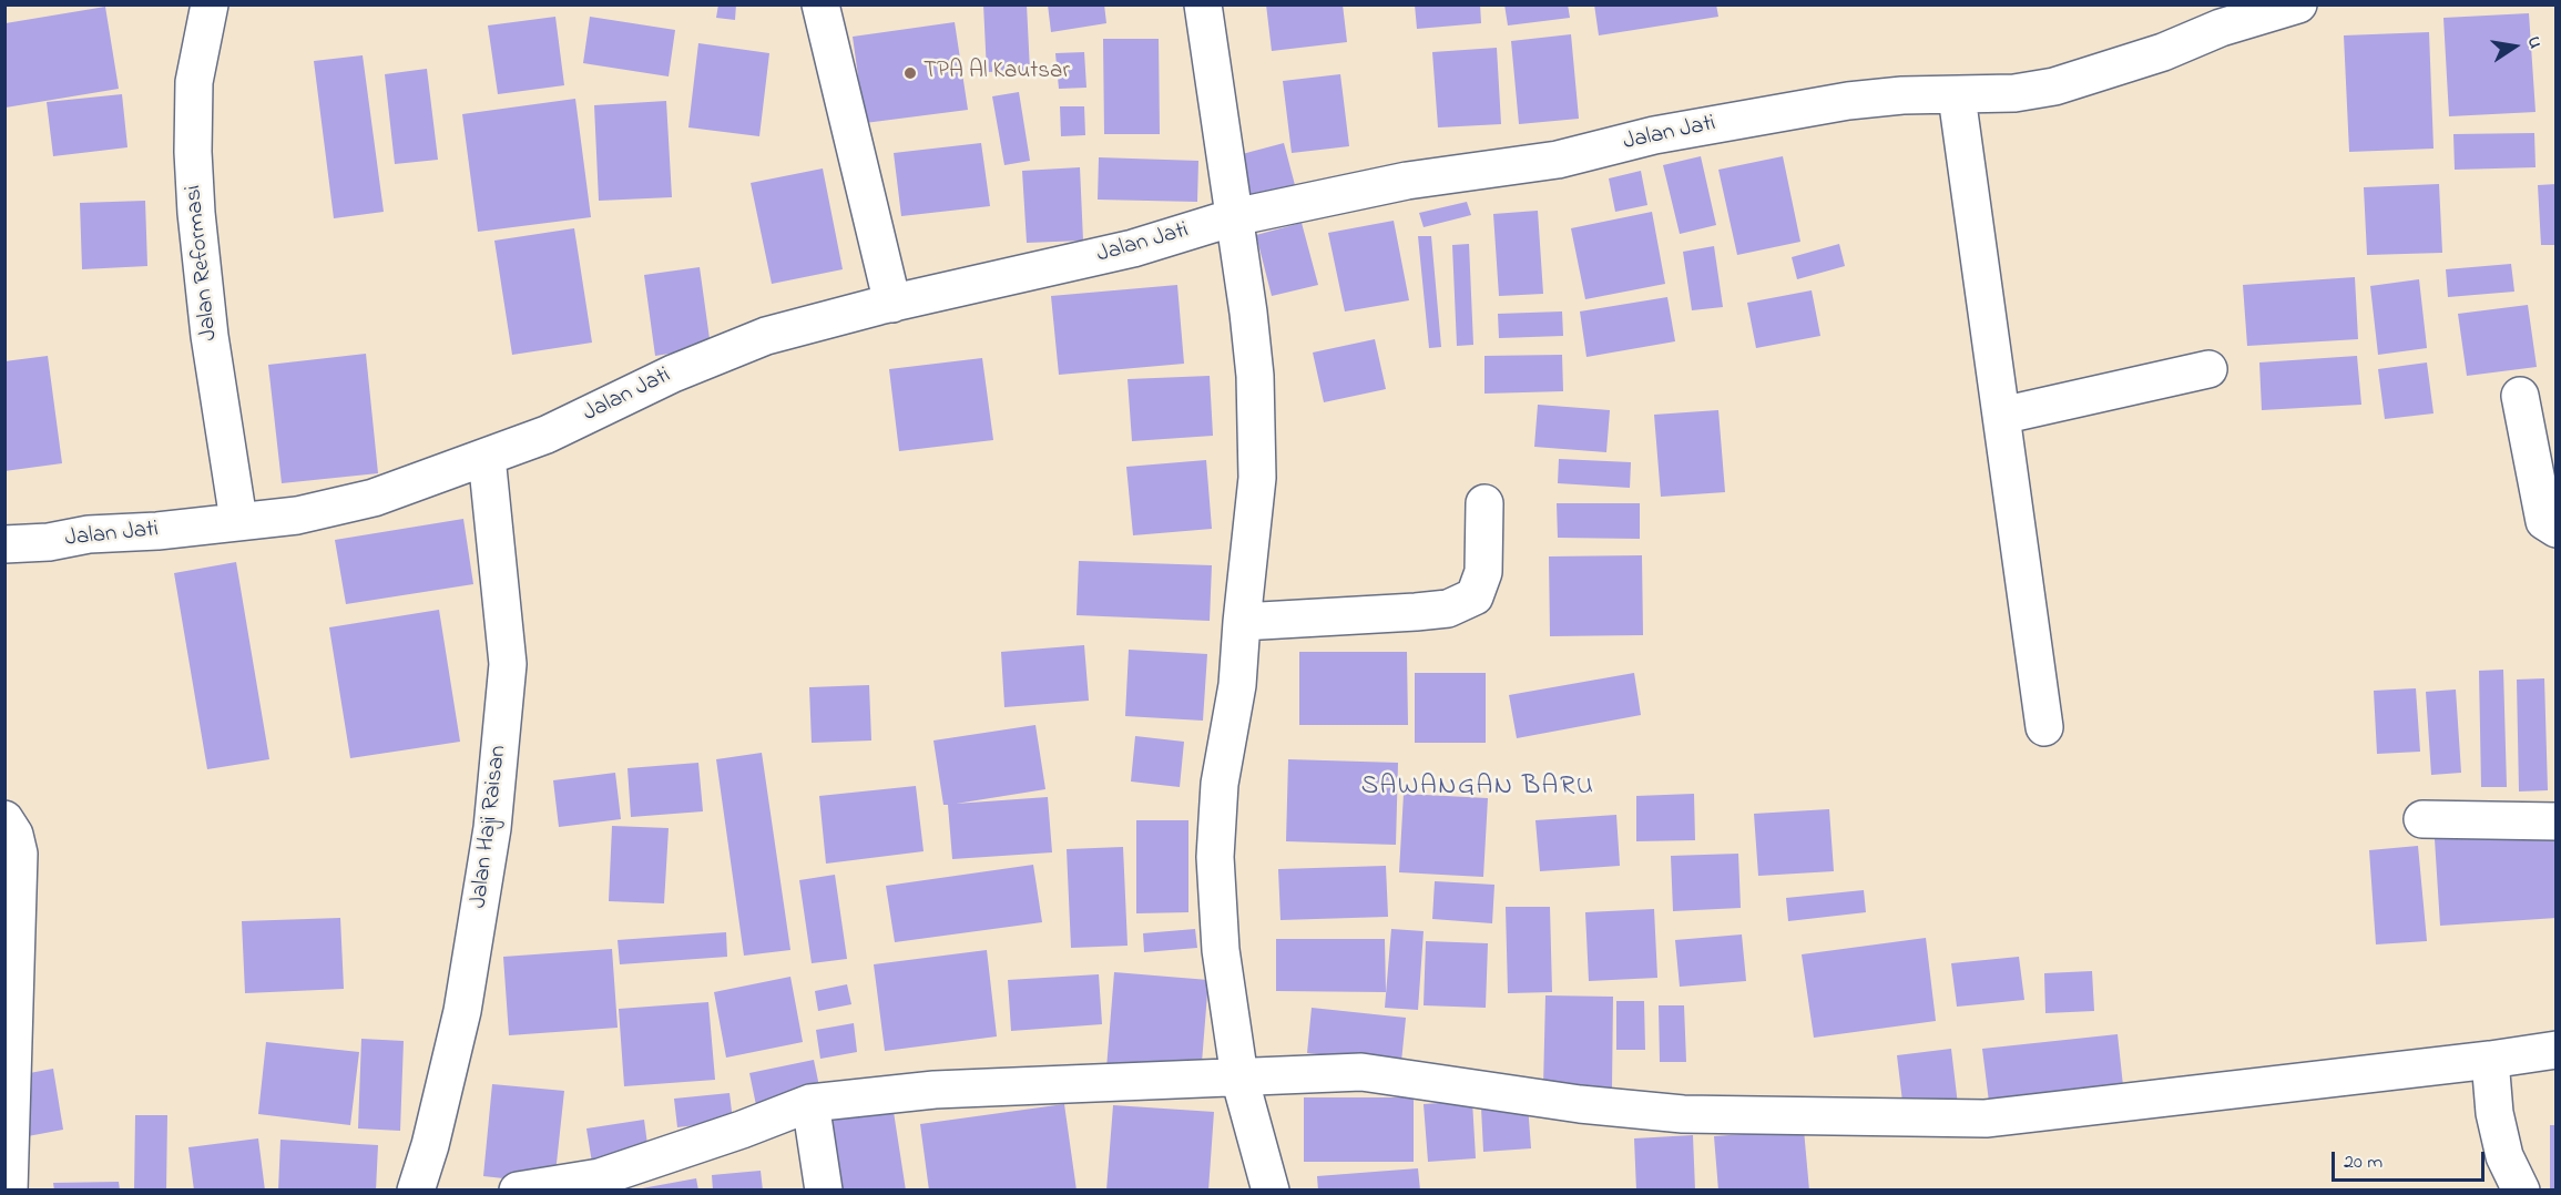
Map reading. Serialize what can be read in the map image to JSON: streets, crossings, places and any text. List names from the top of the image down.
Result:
{
  "streets": {
    "street": ["Jalan Jati", "Jalan Reformasi", "Jalan Haji Raisan"]
  },
  "crossings": [
    ["Jalan Jati", "Jalan Reformasi"],
    ["Jalan Jati", "Jalan Haji Raisan"]
  ],
  "districts": ["SAWANGAN BARU"],
  "places": ["TPA Al Kautsar"],
  "scale_bar": "20 m",
  "north": "right"
}
